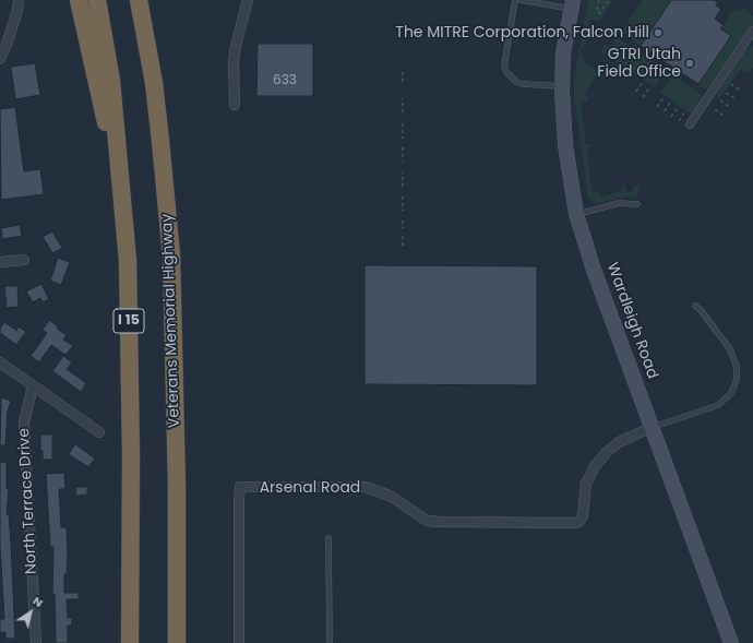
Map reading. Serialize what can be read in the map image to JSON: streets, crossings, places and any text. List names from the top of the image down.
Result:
{
  "streets": {
    "highway": ["I 15", "Veterans Memorial Highway"],
    "main road": ["Wardleigh Road"],
    "street": ["Arsenal Road", "North Terrace Drive"]
  },
  "crossings": [
    ["Wardleigh Road", "Arsenal Road"]
  ],
  "places": ["The MITRE Corporation, Falcon Hill", "GTRI Utah Field Office"],
  "house_numbers": ["633"],
  "north": "top right"
}
